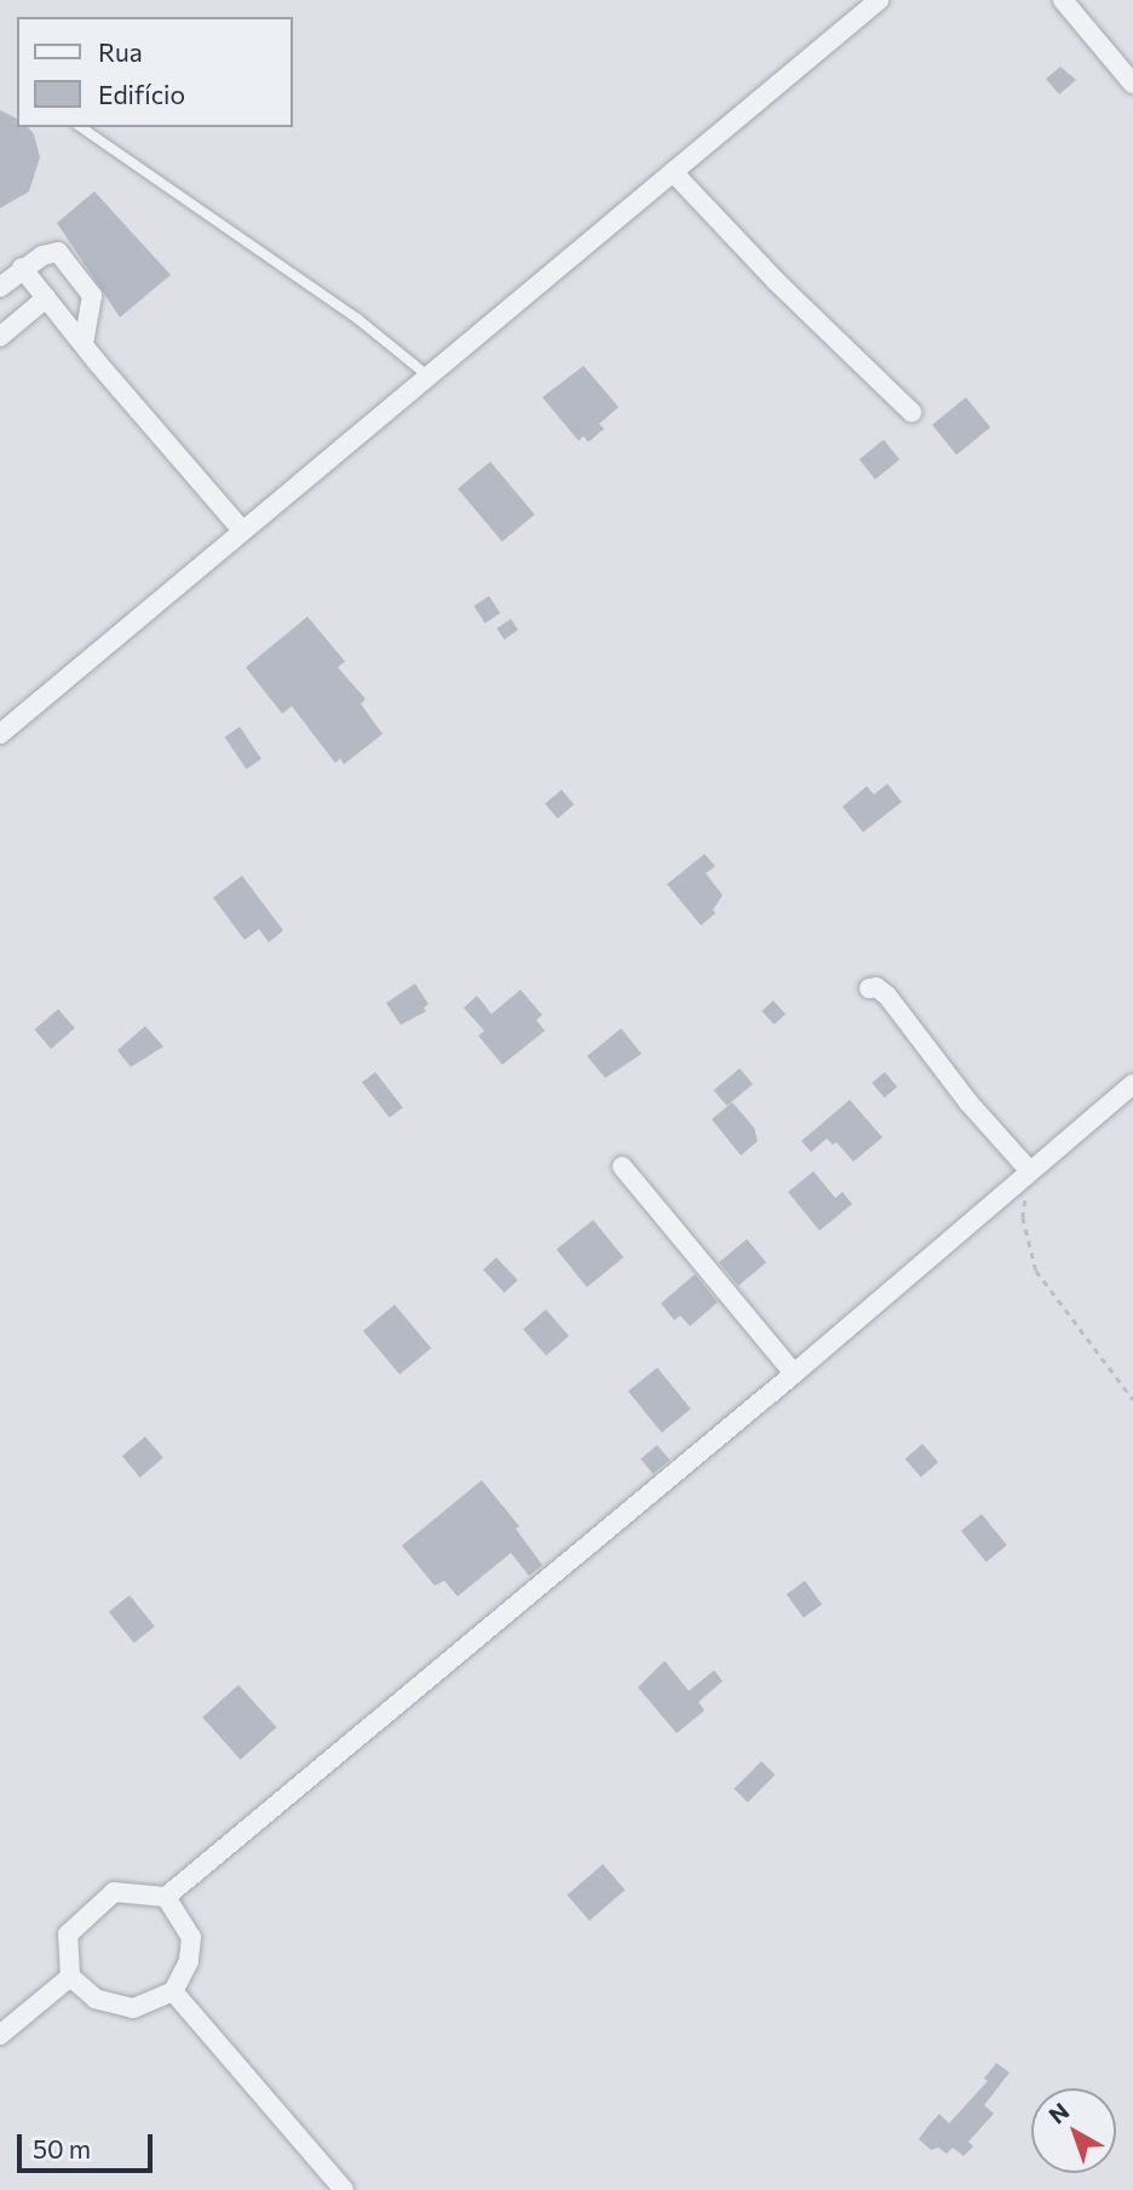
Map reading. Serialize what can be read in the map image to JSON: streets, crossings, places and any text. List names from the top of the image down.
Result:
{
  "legend": ["Rua", "Edifício"],
  "scale_bar": "50 m",
  "north": "top left"
}
